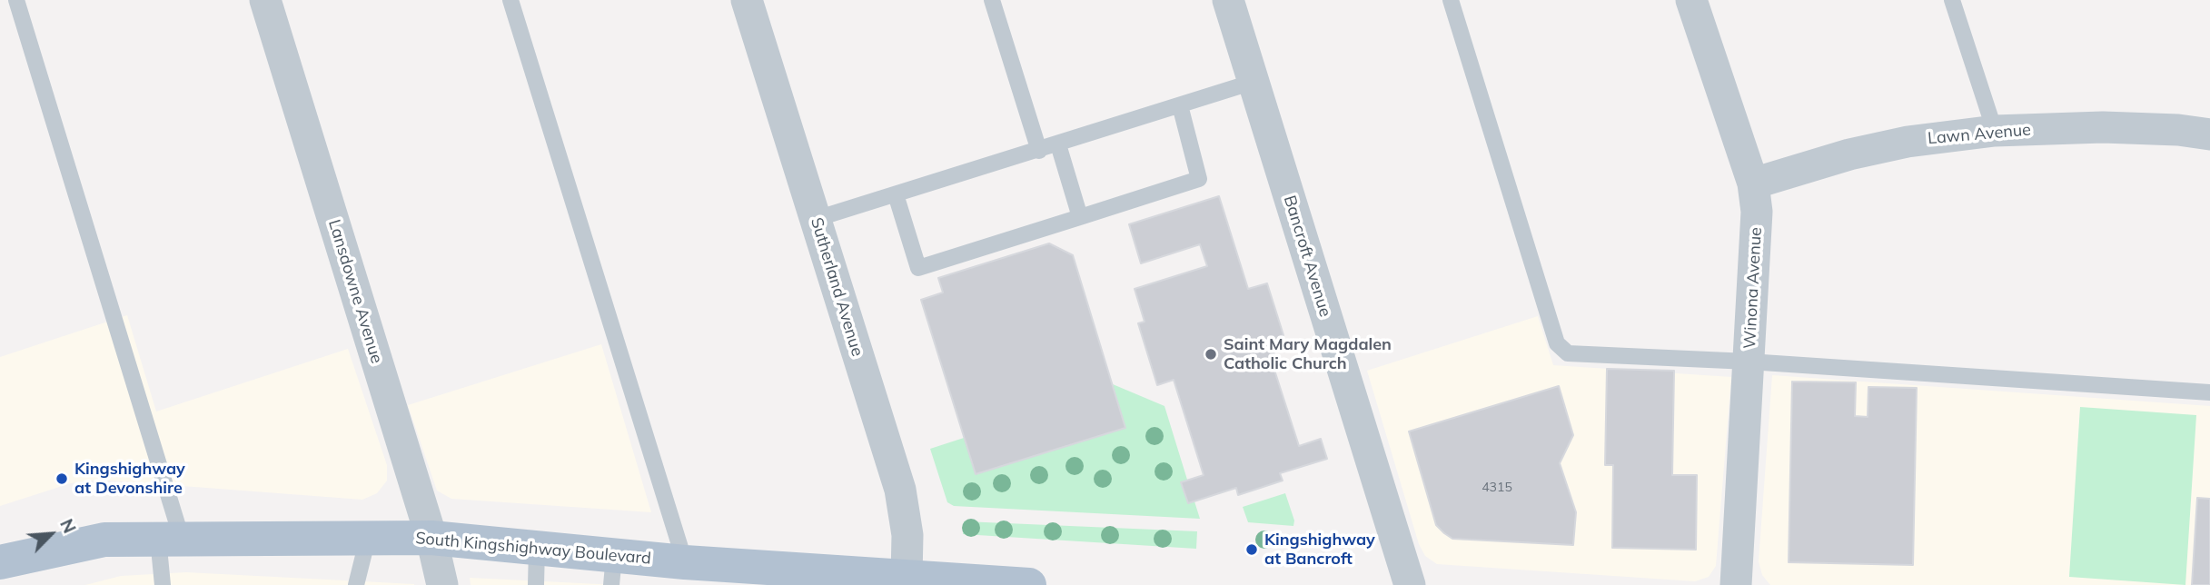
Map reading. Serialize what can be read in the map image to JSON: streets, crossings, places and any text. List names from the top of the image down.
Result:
{
  "streets": {
    "main road": ["South Kingshighway Boulevard"],
    "street": [
      "Lawn Avenue",
      "Bancroft Avenue",
      "Sutherland Avenue",
      "Winona Avenue",
      "Lansdowne Avenue"
    ]
  },
  "crossings": [
    ["Lawn Avenue", "Winona Avenue"],
    ["Sutherland Avenue", "South Kingshighway Boulevard"],
    ["Lansdowne Avenue", "South Kingshighway Boulevard"]
  ],
  "places": ["Saint Mary Magdalen Catholic Church", "Kingshighway at Devonshire", "Kingshighway at Bancroft"],
  "house_numbers": ["4315"],
  "north": "top right"
}
